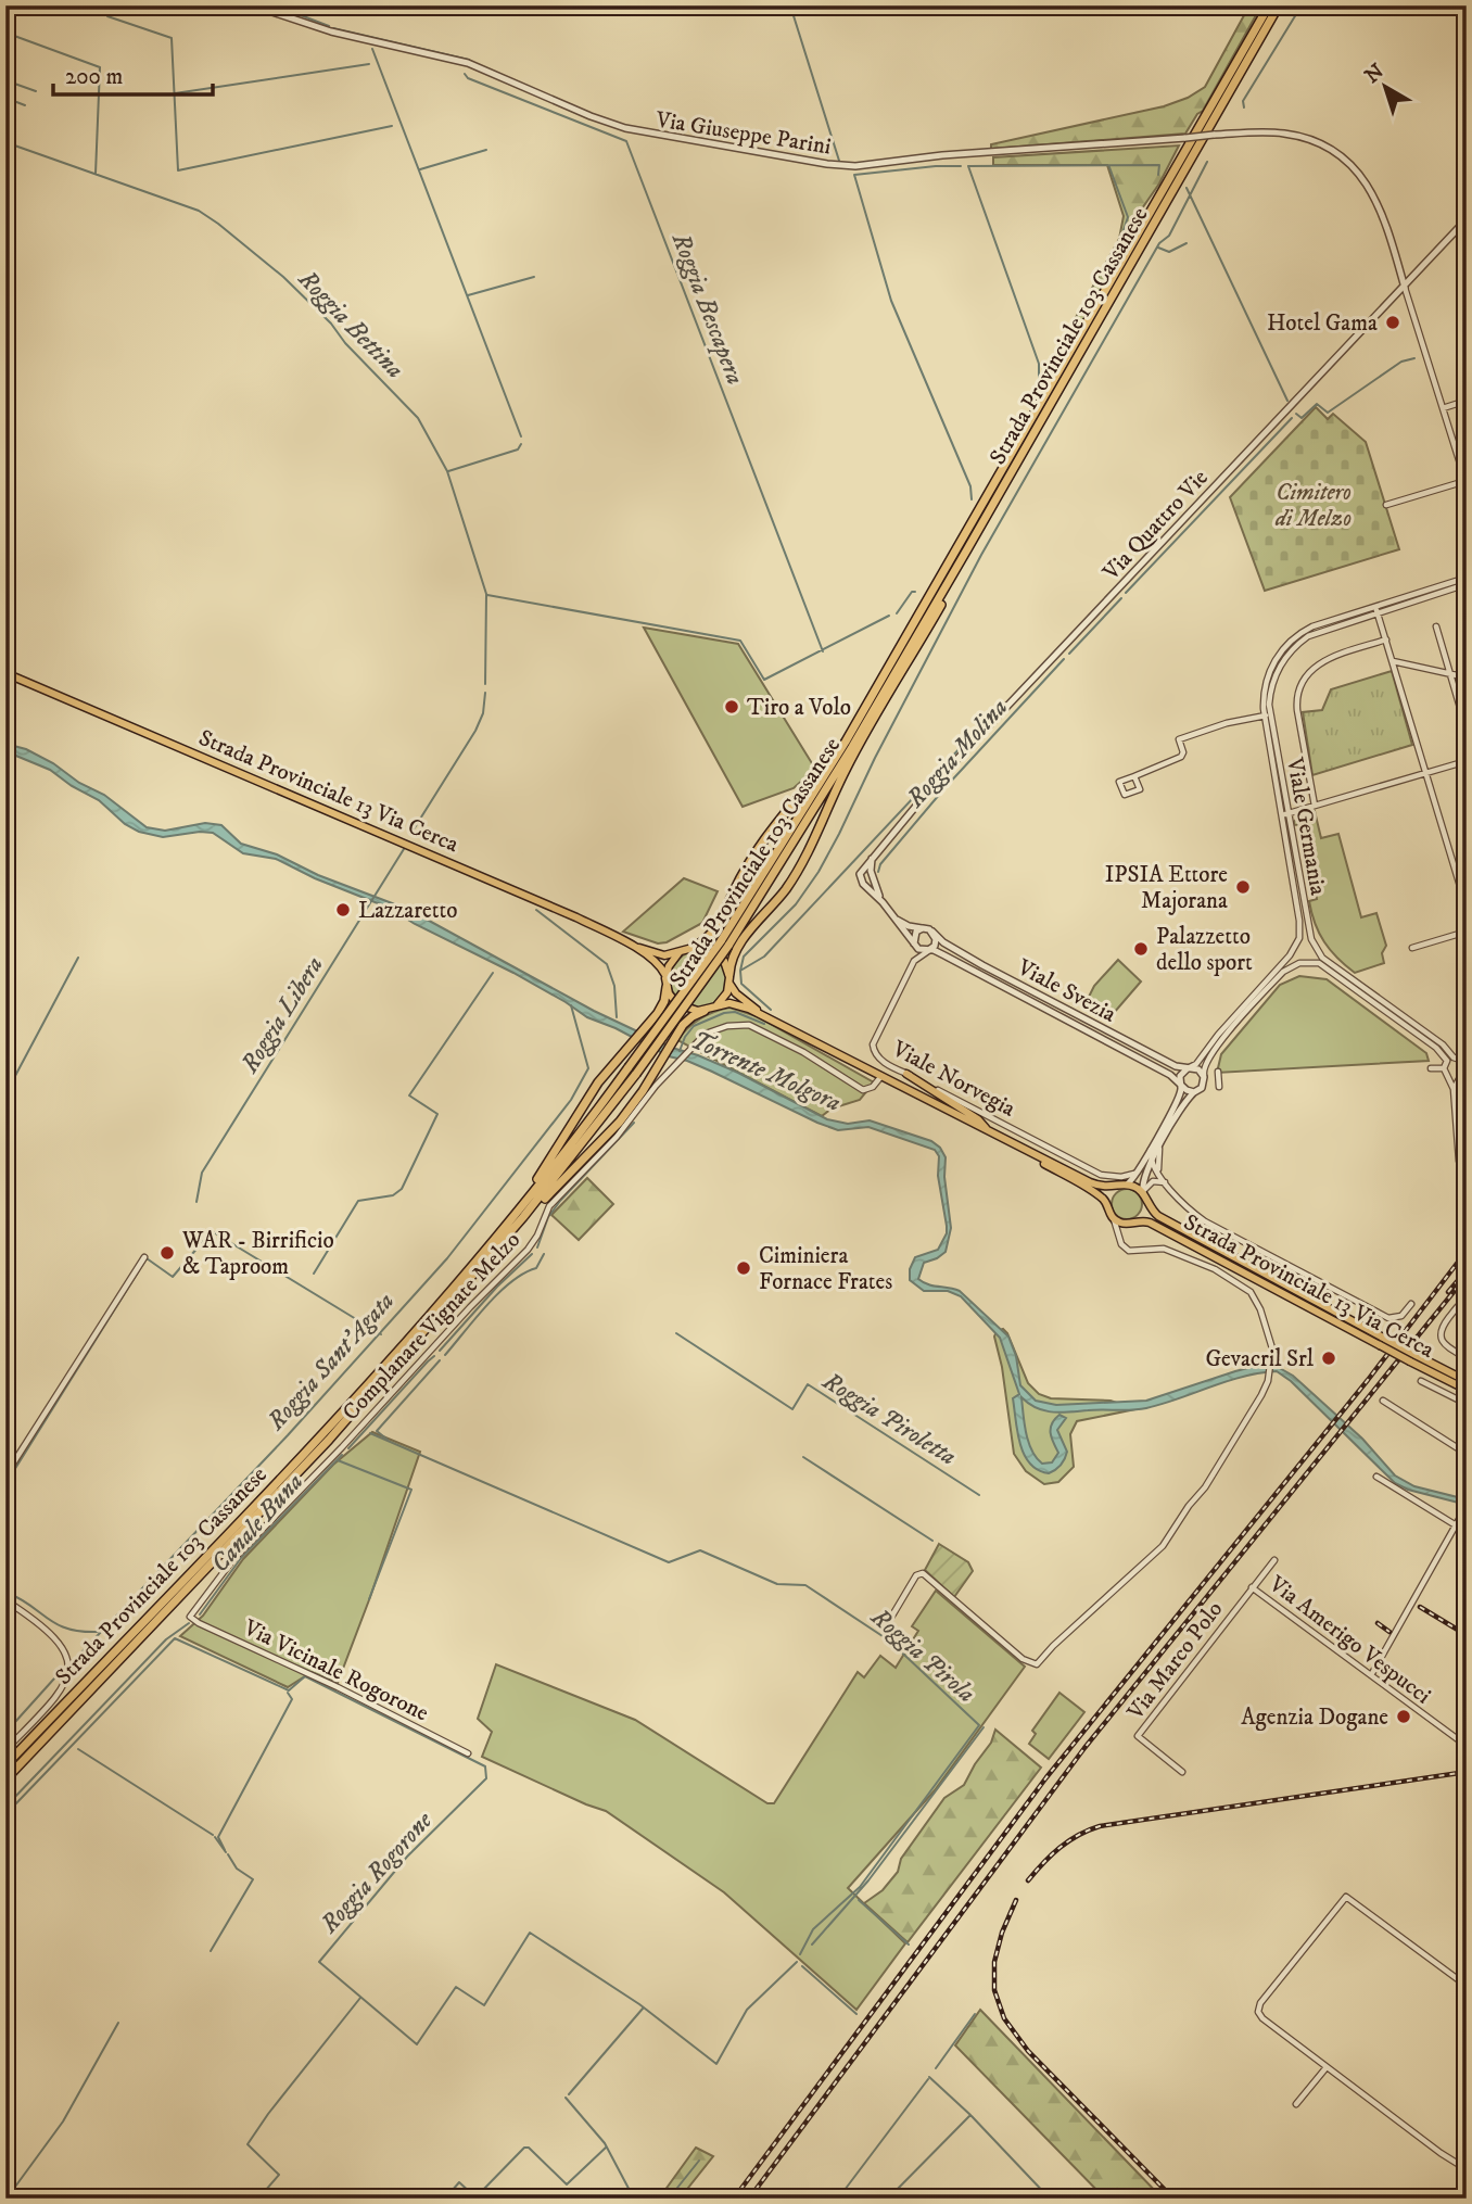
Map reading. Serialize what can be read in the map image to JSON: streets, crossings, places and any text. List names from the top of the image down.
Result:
{
  "streets": {
    "highway": ["Strada Provinciale 103 Cassanese"],
    "main road": ["Strada Provinciale 13 Via Cerca"],
    "street": [
      "Via Giuseppe Parini",
      "Via Quattro Vie",
      "Viale Germania",
      "Viale Svezia",
      "Viale Norvegia",
      "Complanare Vignate Melzo",
      "Via Amerigo Vespucci",
      "Via Marco Polo",
      "Via Vicinale Rogorone"
    ]
  },
  "crossings": [
    ["Via Giuseppe Parini", "Via Quattro Vie"],
    ["Strada Provinciale 13 Via Cerca", "Complanare Vignate Melzo"],
    ["Viale Svezia", "Viale Norvegia"],
    ["Complanare Vignate Melzo", "Via Vicinale Rogorone"],
    ["Via Amerigo Vespucci", "Via Marco Polo"]
  ],
  "water": [
    "Roggia Bescapera",
    "Roggia Bettina",
    "Roggia Molina",
    "Roggia Libera",
    "Torrente Molgora",
    "Roggia Sant'Agata",
    "Roggia Piroletta",
    "Canale Buna",
    "Roggia Pirola",
    "Roggia Rogorone"
  ],
  "parks": ["Cimitero di Melzo"],
  "places": [
    "Hotel Gama",
    "Tiro a Volo",
    "IPSIA Ettore Majorana",
    "Lazzaretto",
    "Palazzetto dello sport",
    "WAR - Birrificio & Taproom",
    "Ciminiera Fornace Frates",
    "Gevacril Srl",
    "Agenzia Dogane"
  ],
  "scale_bar": "200 m",
  "north": "top left"
}
